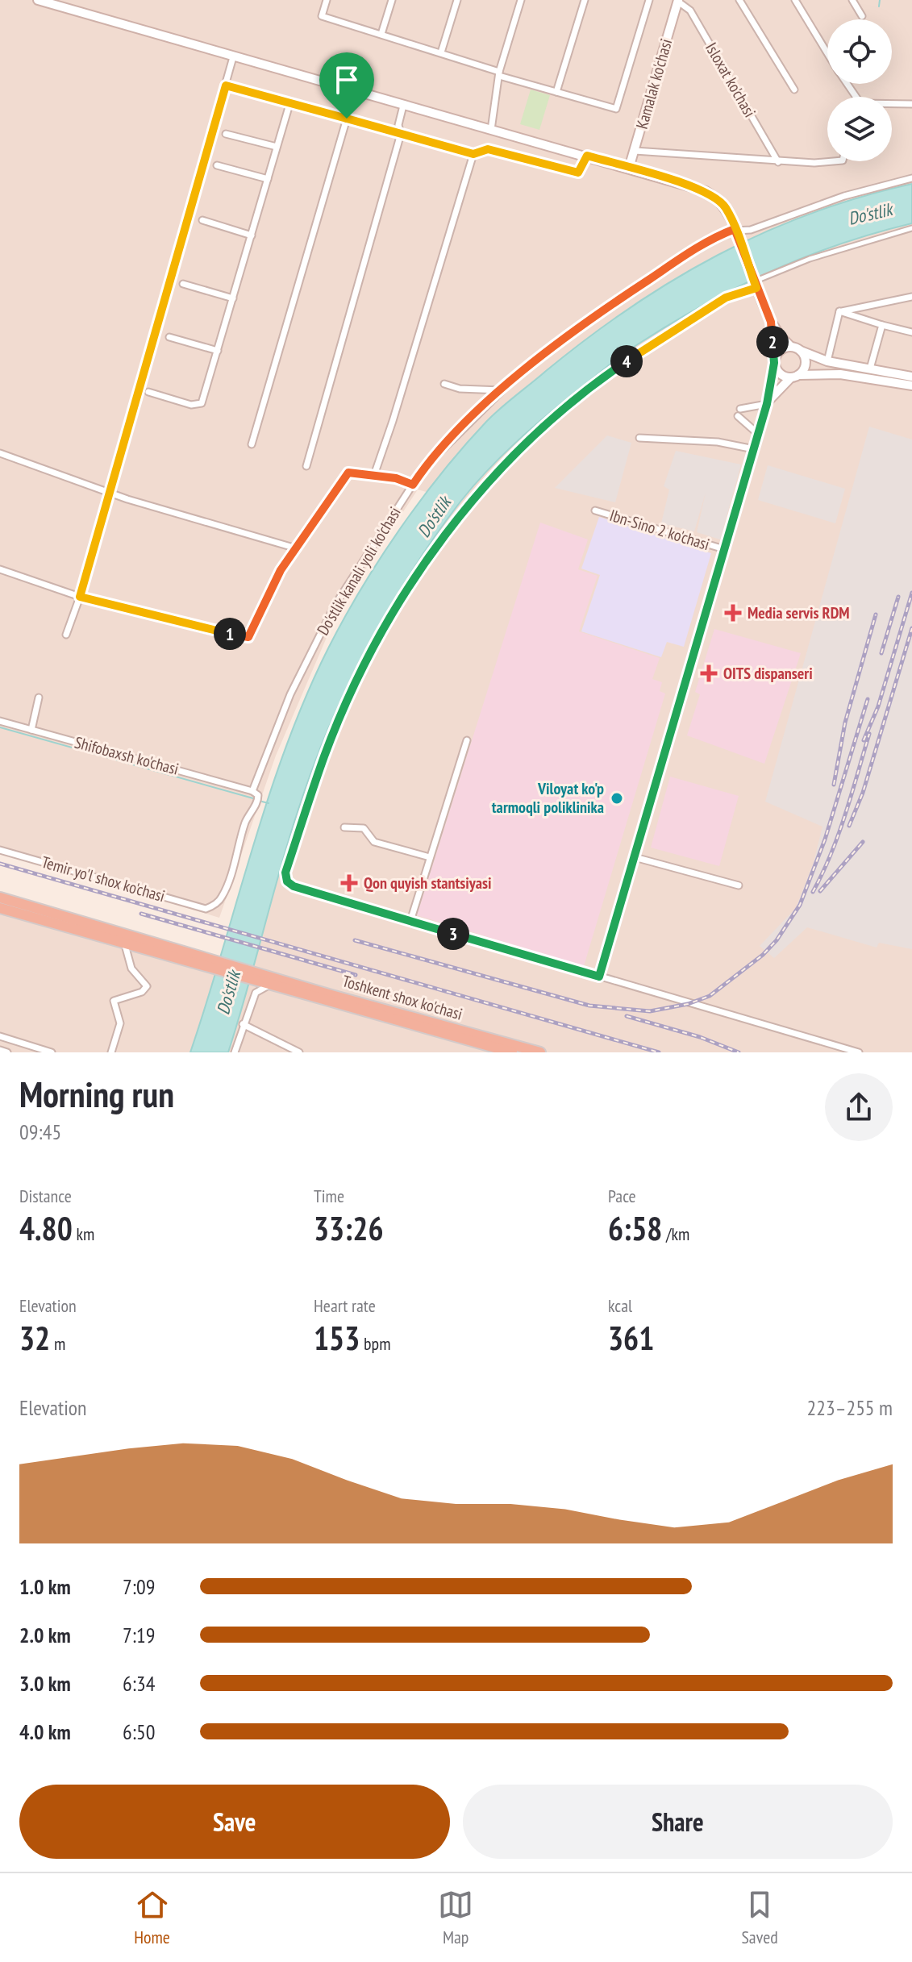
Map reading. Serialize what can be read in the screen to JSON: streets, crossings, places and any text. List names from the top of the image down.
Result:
{
  "streets": {
    "highway": ["Toshkent shox ko'chasi"],
    "main road": ["Kamalak ko'chasi"],
    "street": [
      "Isloxat ko'chasi",
      "Ibn-Sino 2 ko'chasi",
      "Do'stlik kanali yoli ko'chasi",
      "Shifobaxsh ko'chasi",
      "Temir yo'l shox ko'chasi"
    ]
  },
  "crossings": [
    ["Isloxat ko'chasi", "Kamalak ko'chasi"],
    ["Do'stlik kanali yoli ko'chasi", "Shifobaxsh ko'chasi"],
    ["Do'stlik kanali yoli ko'chasi", "Temir yo'l shox ko'chasi"]
  ],
  "water": ["Do'stlik"],
  "places": {
    "health": ["Media servis RDM", "OITS dispanseri", "Qon quyish stantsiyasi"],
    "other": ["Viloyat ko'p tarmoqli poliklinika"]
  },
  "page": {
    "pins": [
      "2",
      "4",
      "1",
      "3"
    ],
    "heading": ["Morning run", "09:45"],
    "stats": [
      ["Distance", "4.80 km"],
      ["Time", "33:26"],
      ["Pace", "6:58 /km"],
      ["Elevation", "32 m"],
      ["Heart rate", "153 bpm"],
      ["kcal", "361"]
    ],
    "chart": ["Elevation", "223–255 m"],
    "list": [
      {
        "name": "1.0 km",
        "note": "7:09"
      },
      {
        "name": "2.0 km",
        "note": "7:19"
      },
      {
        "name": "3.0 km",
        "note": "6:34"
      },
      {
        "name": "4.0 km",
        "note": "6:50"
      }
    ],
    "buttons": ["Save", "Share"],
    "tabs": ["Home", "Map", "Saved"]
  }
}
